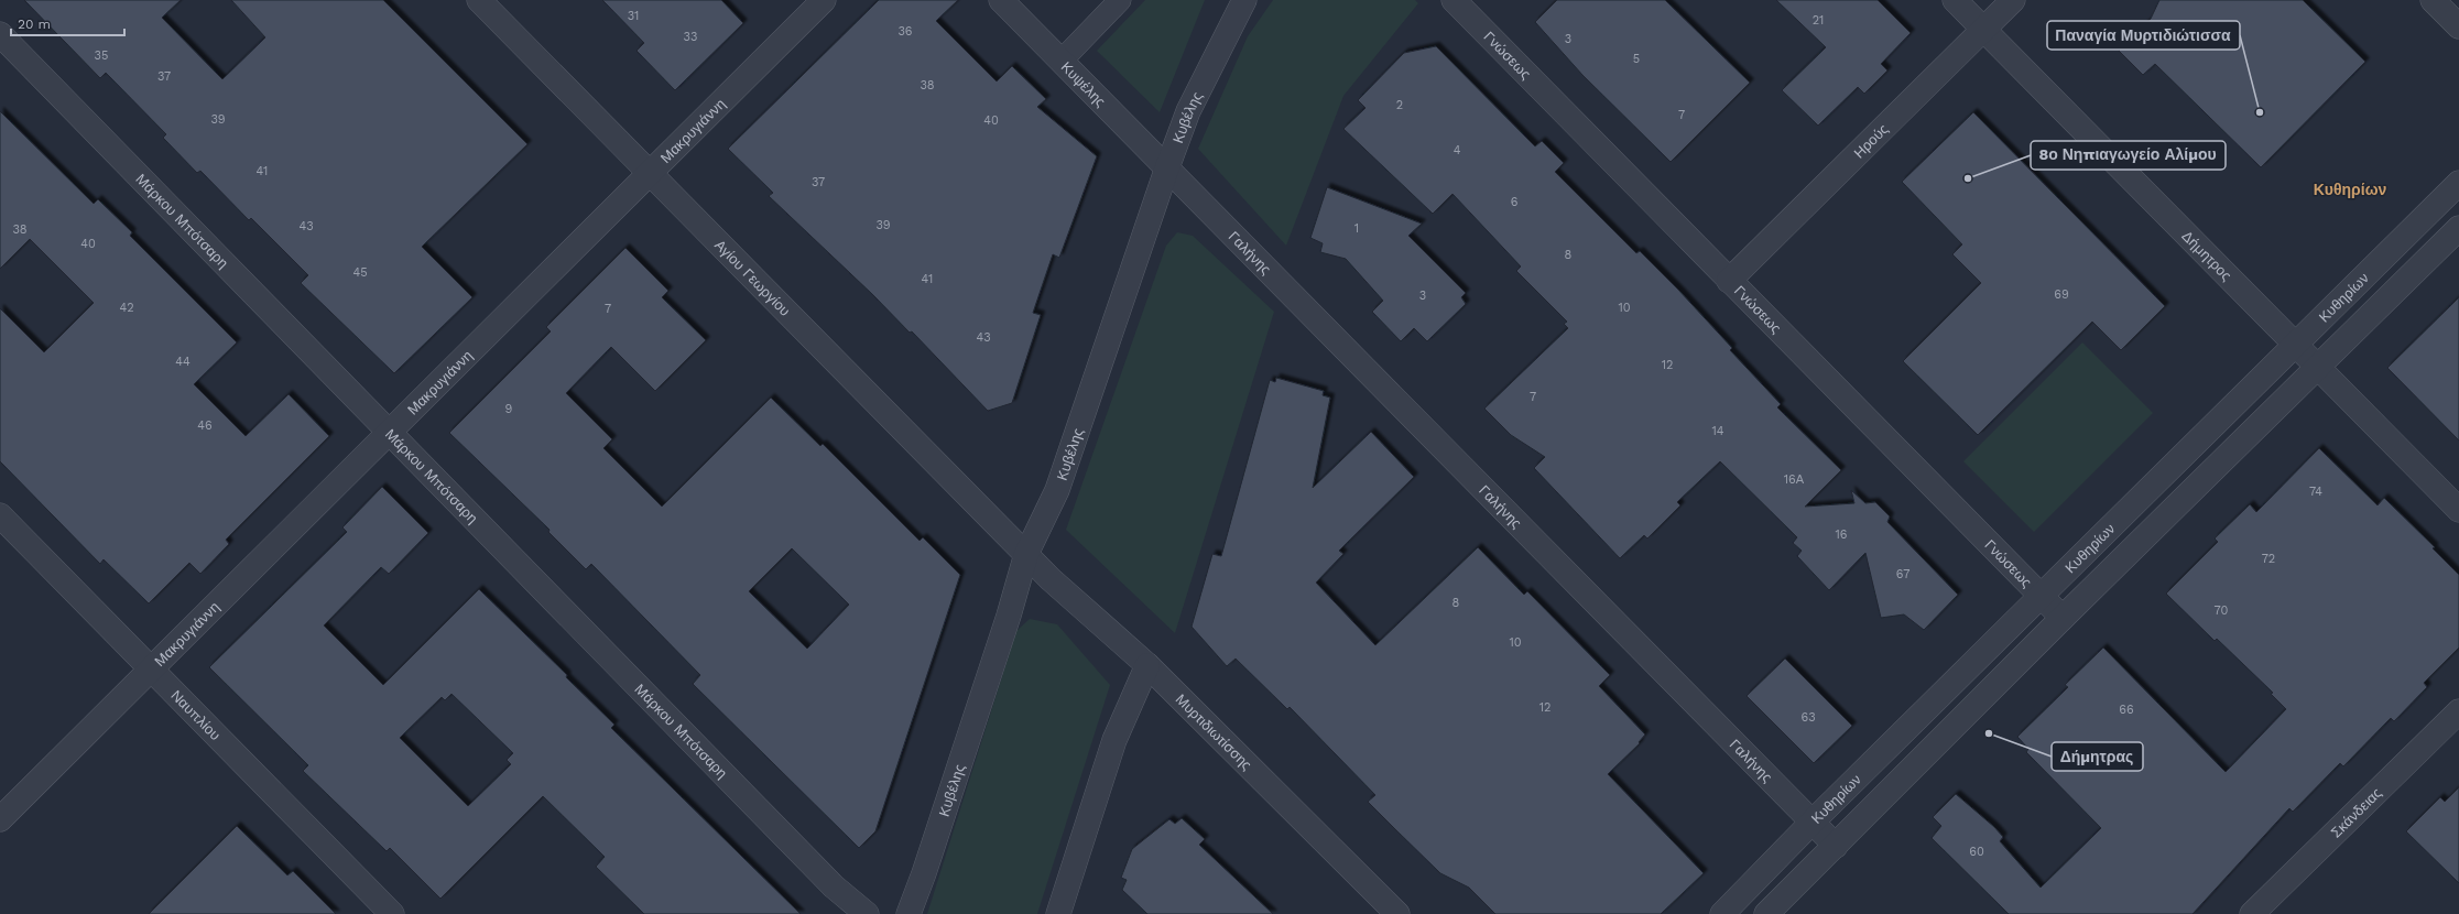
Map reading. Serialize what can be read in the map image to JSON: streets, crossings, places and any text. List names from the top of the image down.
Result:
{
  "streets": {
    "street": [
      "Γνώσεως",
      "Κυψέλης",
      "Κυβέλης",
      "Μακρυγιάννη",
      "Ηρούς",
      "Μάρκου Μπότσαρη",
      "Γαλήνης",
      "Δήμητρος",
      "Αγίου Γεωργίου",
      "Κυθηρίων",
      "Ναυπλίου",
      "Μυρτιδιωτίσσης",
      "Σκάνδειας"
    ]
  },
  "crossings": [
    ["Γνώσεως", "Ηρούς"],
    ["Γνώσεως", "Κυθηρίων"],
    ["Κυψέλης", "Κυβέλης"],
    ["Κυψέλης", "Γαλήνης"],
    ["Κυβέλης", "Γαλήνης"],
    ["Κυβέλης", "Αγίου Γεωργίου"],
    ["Κυβέλης", "Μυρτιδιωτίσσης"],
    ["Μακρυγιάννη", "Μάρκου Μπότσαρη"],
    ["Μακρυγιάννη", "Αγίου Γεωργίου"],
    ["Μακρυγιάννη", "Ναυπλίου"],
    ["Ηρούς", "Δήμητρος"],
    ["Γαλήνης", "Κυθηρίων"],
    ["Δήμητρος", "Κυθηρίων"],
    ["Αγίου Γεωργίου", "Μυρτιδιωτίσσης"]
  ],
  "districts": ["Κυθηρίων"],
  "places": ["Παναγία Μυρτιδιώτισσα", "8ο Νηπιαγωγείο Αλίμου", "Δήμητρας"],
  "house_numbers": [
    "31",
    "21",
    "36",
    "33",
    "3",
    "35",
    "5",
    "37",
    "38",
    "2",
    "7",
    "39",
    "40",
    "4",
    "41",
    "37",
    "6",
    "39",
    "43",
    "1",
    "38",
    "40",
    "8",
    "45",
    "41",
    "69",
    "3",
    "42",
    "10",
    "7",
    "43",
    "44",
    "12",
    "7",
    "9",
    "46",
    "14",
    "16Α",
    "74",
    "16",
    "72",
    "67",
    "8",
    "70",
    "10",
    "12",
    "66",
    "63",
    "60"
  ],
  "scale_bar": "20 m"
}
